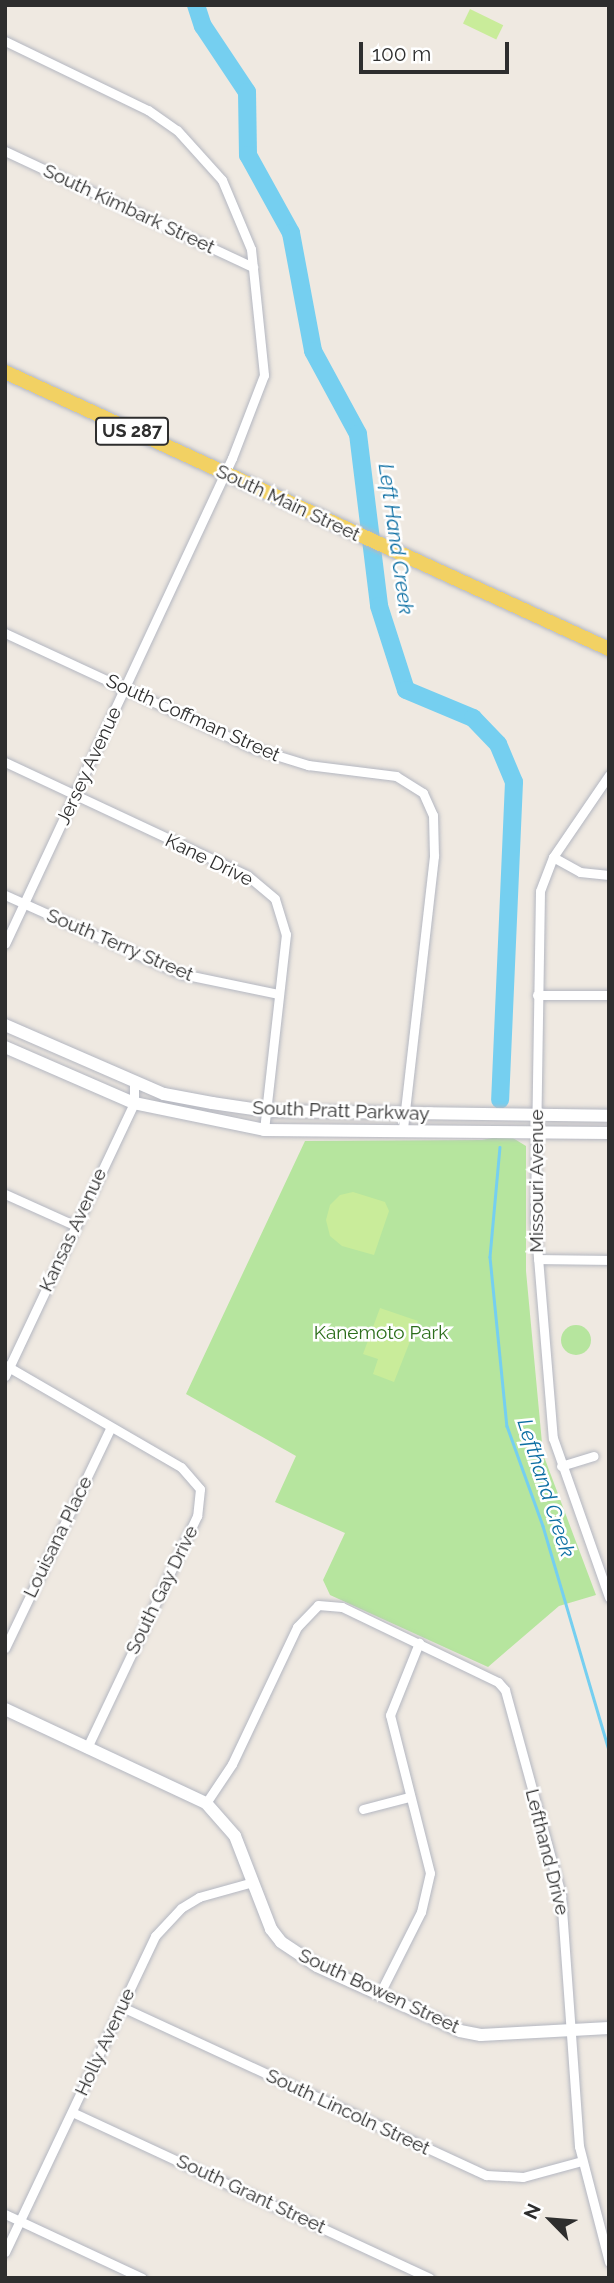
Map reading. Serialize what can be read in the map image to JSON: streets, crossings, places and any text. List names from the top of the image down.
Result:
{
  "streets": {
    "main road": ["US 287", "South Main Street"],
    "street": [
      "South Kimbark Street",
      "South Coffman Street",
      "Jersey Avenue",
      "Kane Drive",
      "South Terry Street",
      "South Pratt Parkway",
      "Missouri Avenue",
      "Kansas Avenue",
      "Louisana Place",
      "South Gay Drive",
      "Lefthand Drive",
      "South Bowen Street",
      "Holly Avenue",
      "South Lincoln Street",
      "South Grant Street"
    ]
  },
  "crossings": [
    ["South Kimbark Street", "Jersey Avenue"],
    ["South Main Street", "Jersey Avenue"],
    ["South Coffman Street", "Jersey Avenue"],
    ["South Coffman Street", "South Pratt Parkway"],
    ["Jersey Avenue", "Kane Drive"],
    ["Jersey Avenue", "South Terry Street"],
    ["Kane Drive", "South Terry Street"],
    ["Kane Drive", "South Pratt Parkway"],
    ["South Pratt Parkway", "Missouri Avenue"],
    ["South Pratt Parkway", "Kansas Avenue"],
    ["Kansas Avenue", "South Gay Drive"],
    ["Louisana Place", "South Gay Drive"],
    ["South Gay Drive", "South Bowen Street"],
    ["Lefthand Drive", "South Bowen Street"],
    ["Lefthand Drive", "South Lincoln Street"],
    ["South Bowen Street", "Holly Avenue"],
    ["Holly Avenue", "South Lincoln Street"],
    ["Holly Avenue", "South Grant Street"]
  ],
  "water": ["Left Hand Creek", "Lefthand Creek"],
  "parks": ["Kanemoto Park"],
  "scale_bar": "100 m",
  "north": "top left"
}
